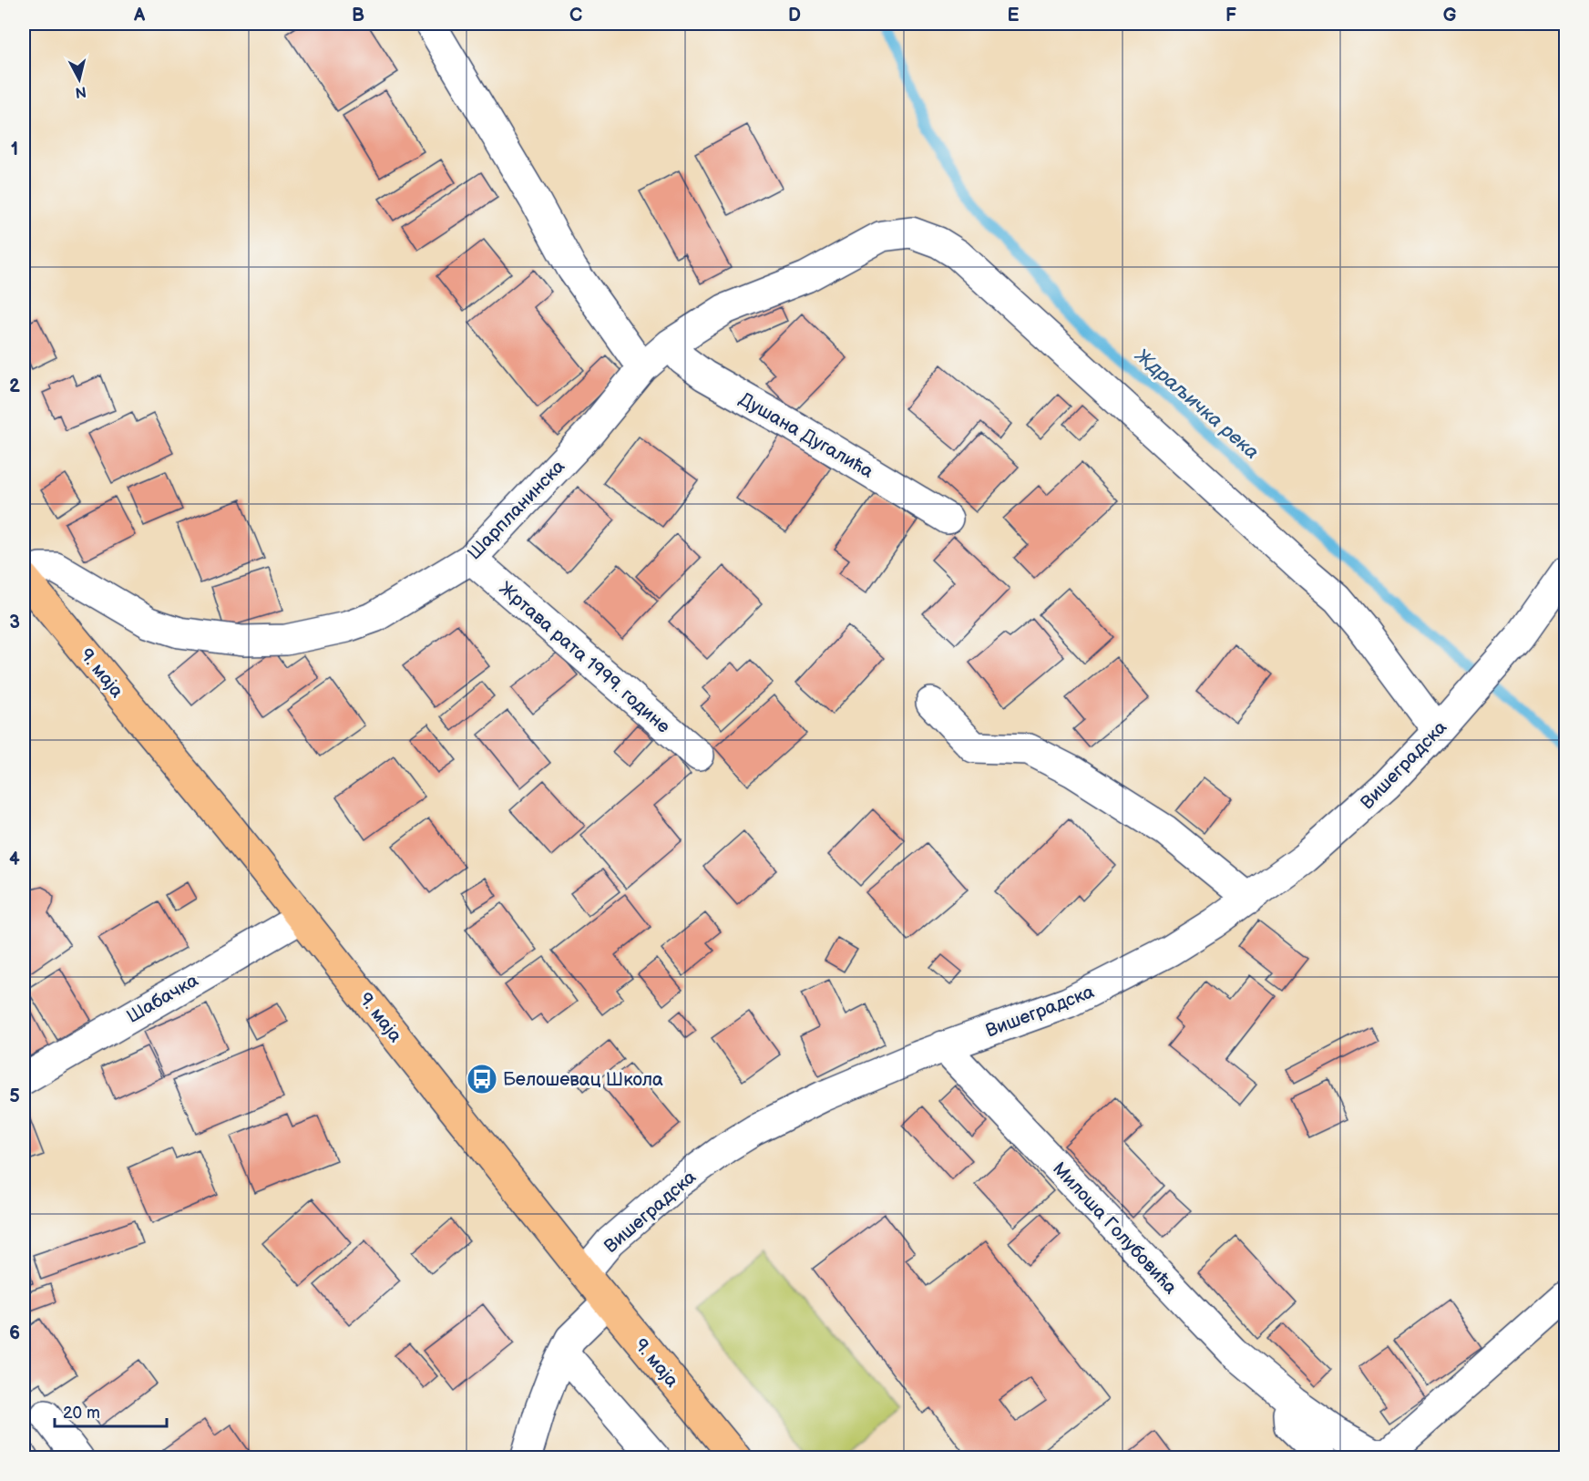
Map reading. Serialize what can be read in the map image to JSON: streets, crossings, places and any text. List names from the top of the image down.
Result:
{
  "streets": {
    "main road": ["9. маја"],
    "street": [
      "Душана Дугалића",
      "Шарпланинска",
      "Жртава рата 1999. године",
      "Вишеградска",
      "Шабачка",
      "Милоша Голубовића"
    ]
  },
  "crossings": [
    ["Душана Дугалића", "Шарпланинска"],
    ["Шарпланинска", "Жртава рата 1999. године"],
    ["Шарпланинска", "9. маја"],
    ["Шарпланинска", "Вишеградска"],
    ["9. маја", "Вишеградска"],
    ["9. маја", "Шабачка"],
    ["Вишеградска", "Милоша Голубовића"]
  ],
  "water": ["Ждраљичка река"],
  "places": {
    "bus stop": ["Белошевац Школа"]
  },
  "scale_bar": "20 m",
  "north": "bottom",
  "grid": {
    "columns": [
      "A",
      "B",
      "C",
      "D",
      "E",
      "F",
      "G"
    ],
    "rows": [
      "1",
      "2",
      "3",
      "4",
      "5",
      "6"
    ]
  }
}
